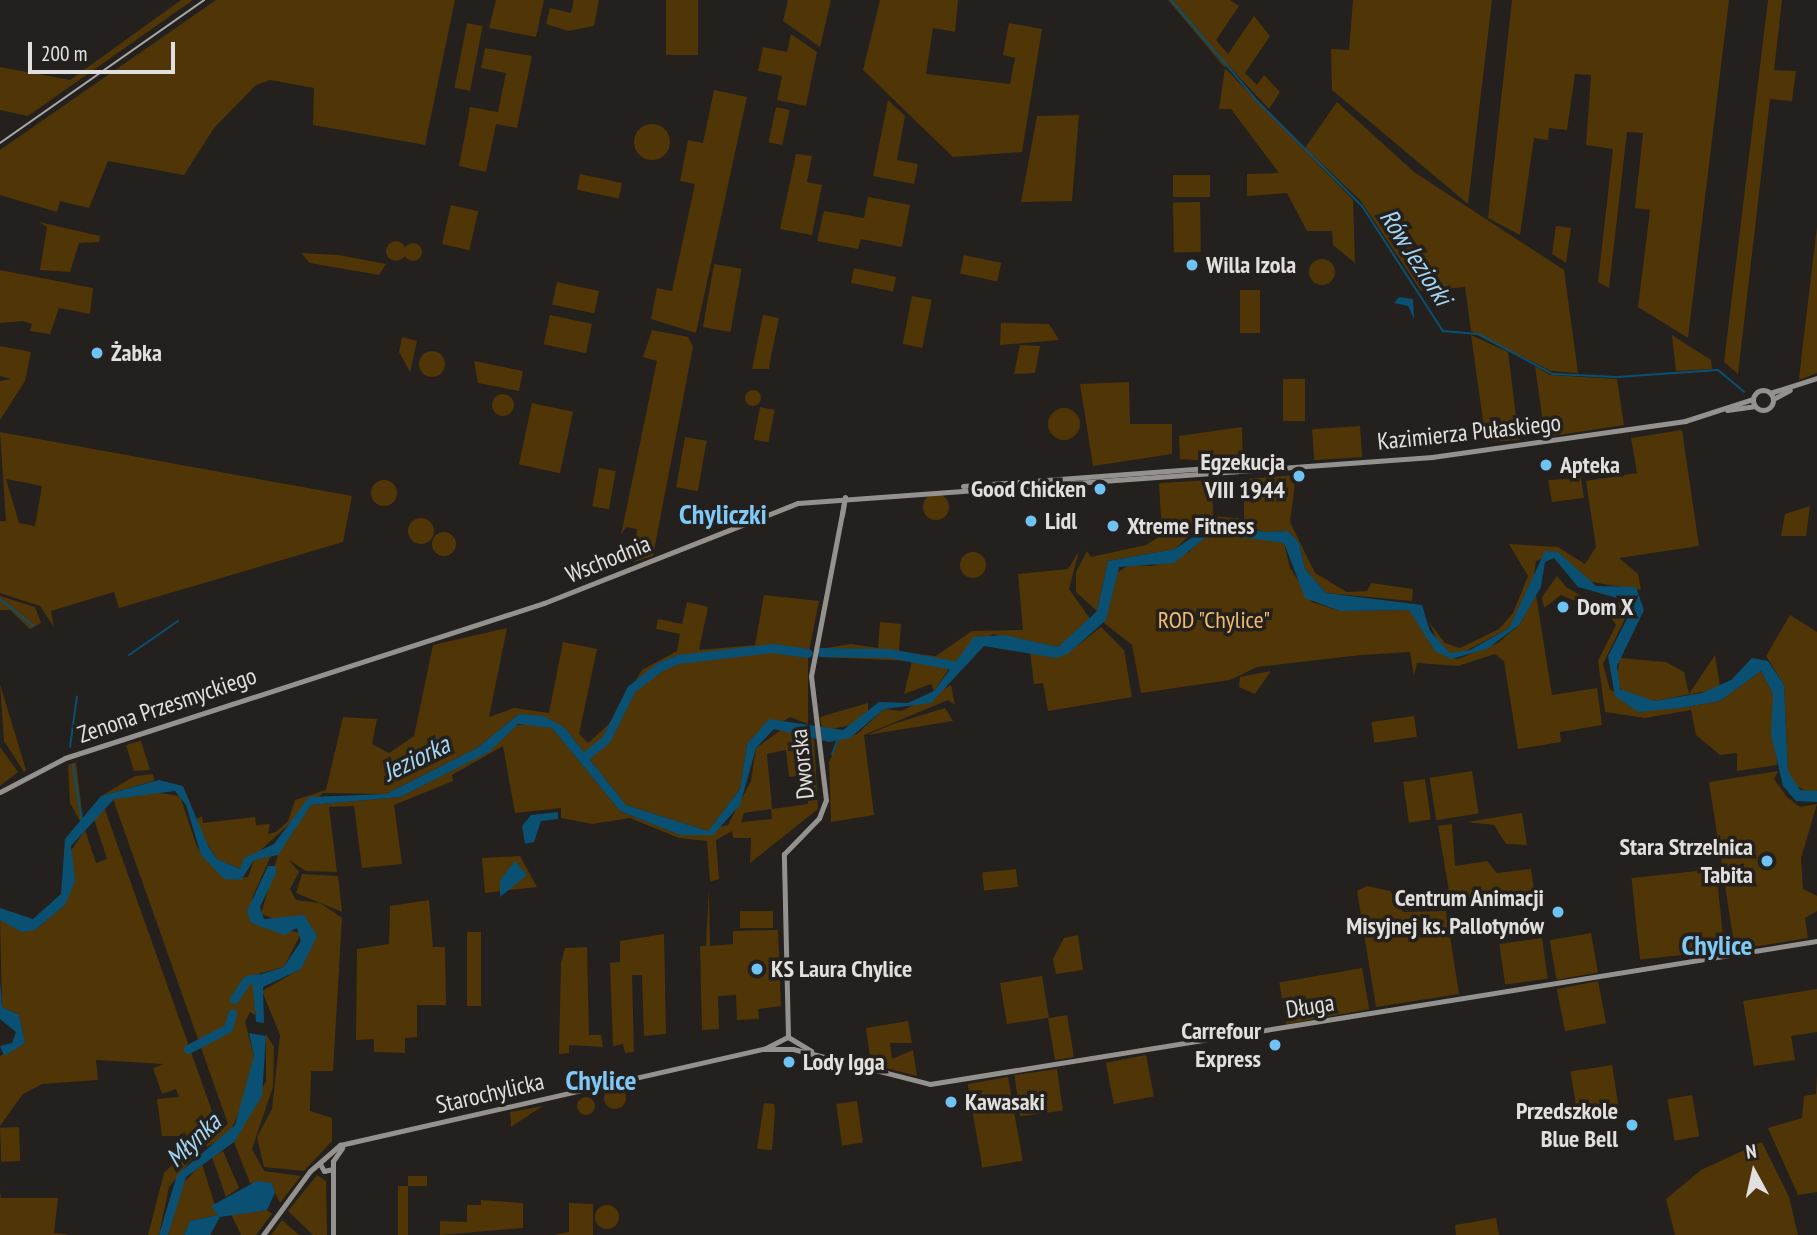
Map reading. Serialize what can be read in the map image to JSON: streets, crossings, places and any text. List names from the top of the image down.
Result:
{
  "streets": {
    "street": [
      "Kazimierza Pułaskiego",
      "Wschodnia",
      "Zenona Przesmyckiego",
      "Dworska",
      "Długa",
      "Starochylicka"
    ]
  },
  "crossings": [
    ["Kazimierza Pułaskiego", "Wschodnia"],
    ["Wschodnia", "Zenona Przesmyckiego"],
    ["Wschodnia", "Dworska"],
    ["Dworska", "Długa"],
    ["Dworska", "Starochylicka"],
    ["Długa", "Starochylicka"]
  ],
  "districts": ["Chyliczki", "Chylice", "Chylice"],
  "water": ["Rów Jeziorki", "Jeziorka", "Młynka"],
  "parks": ["ROD \"Chylice\""],
  "places": [
    "Willa Izola",
    "Żabka",
    "Apteka",
    "Egzekucja VIII 1944",
    "Good Chicken",
    "Lidl",
    "Xtreme Fitness",
    "Dom X",
    "Stara Strzelnica Tabita",
    "Centrum Animacji Misyjnej ks. Pallotynów",
    "KS Laura Chylice",
    "Carrefour Express",
    "Lody Igga",
    "Kawasaki",
    "Przedszkole Blue Bell"
  ],
  "scale_bar": "200 m",
  "north": "top"
}
